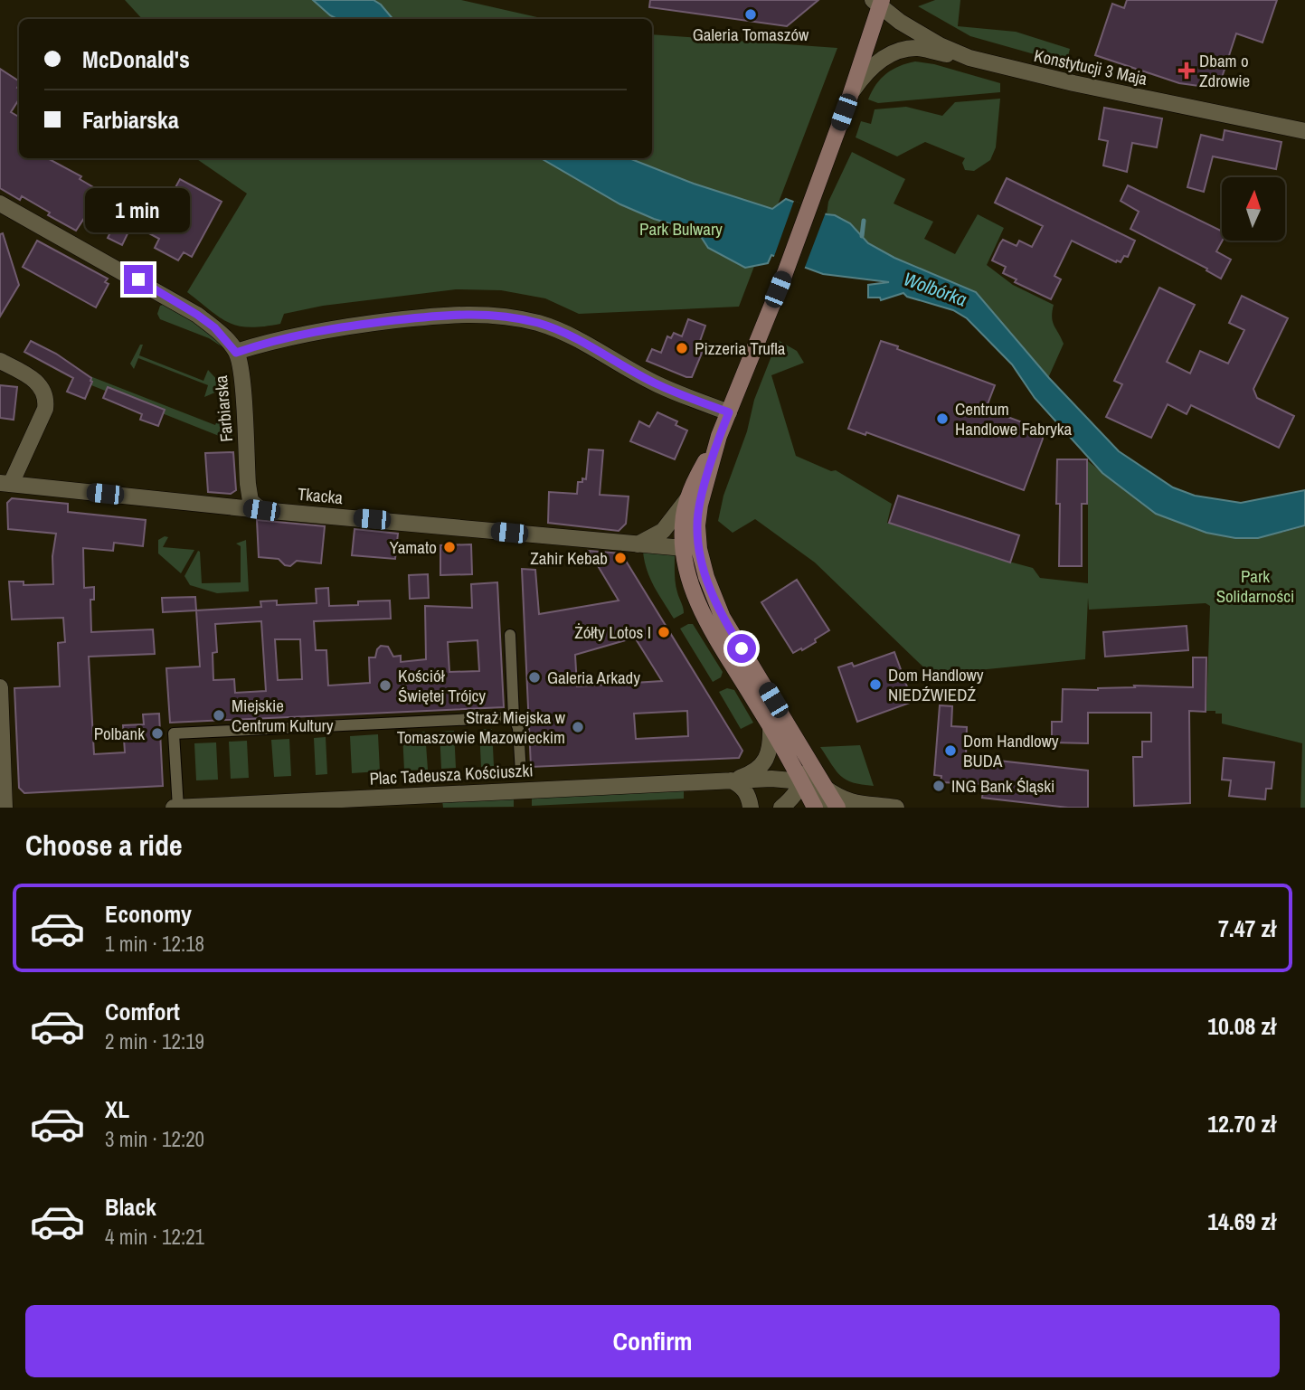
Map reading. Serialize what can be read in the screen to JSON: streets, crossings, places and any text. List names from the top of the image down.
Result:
{
  "streets": {
    "street": [
      "Konstytucji 3 Maja",
      "Farbiarska",
      "Tkacka",
      "Plac Tadeusza Kościuszki"
    ]
  },
  "crossings": [
    ["Farbiarska", "Tkacka"]
  ],
  "water": ["Wolbórka"],
  "parks": ["Park Bulwary", "Park Solidarności"],
  "places": {
    "other": [
      "Galeria Tomaszów",
      "Pizzeria Trufla",
      "Centrum Handlowe Fabryka",
      "Yamato",
      "Zahir Kebab",
      "Żółty Lotos I",
      "Galeria Arkady",
      "Dom Handlowy NIEDŹWIEDŹ",
      "Kościół Świętej Trójcy",
      "Miejskie Centrum Kultury",
      "Straż Miejska w Tomaszowie Mazowieckim",
      "Polbank",
      "Dom Handlowy BUDA",
      "ING Bank Śląski"
    ],
    "health": ["Dbam o Zdrowie"]
  },
  "north": "top",
  "page": {
    "banner": ["McDonald's", "Farbiarska"],
    "bubble": "1 min",
    "heading": "Choose a ride",
    "list": [
      {
        "name": "Economy",
        "note": "1 min · 12:18",
        "value": "7.47 zł"
      },
      {
        "name": "Comfort",
        "note": "2 min · 12:19",
        "value": "10.08 zł"
      },
      {
        "name": "XL",
        "note": "3 min · 12:20",
        "value": "12.70 zł"
      },
      {
        "name": "Black",
        "note": "4 min · 12:21",
        "value": "14.69 zł"
      }
    ],
    "buttons": "Confirm"
  }
}
